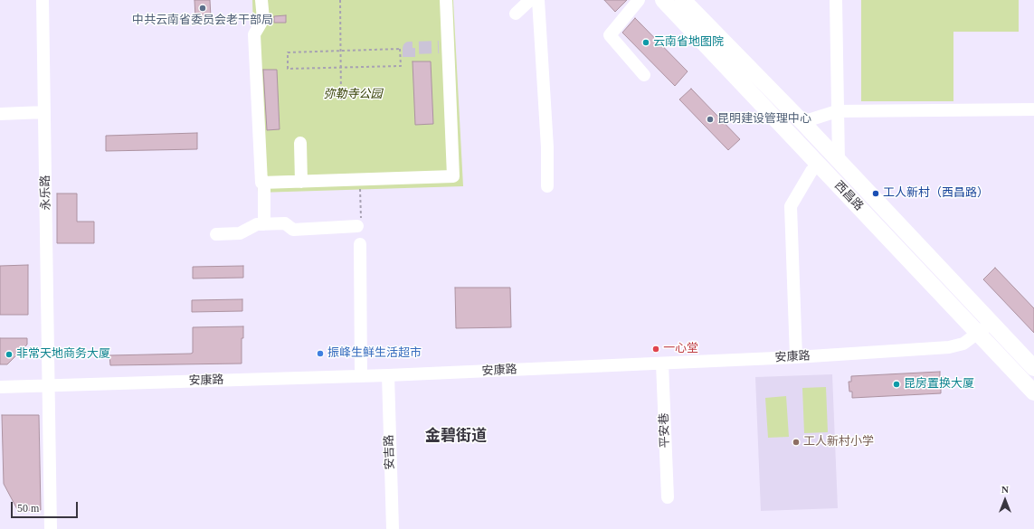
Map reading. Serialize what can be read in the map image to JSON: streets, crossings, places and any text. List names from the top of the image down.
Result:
{
  "streets": {
    "main road": ["西昌路"],
    "street": [
      "永乐路",
      "安康路",
      "平安巷",
      "安吉路"
    ]
  },
  "crossings": [
    ["永乐路", "安康路"],
    ["西昌路", "安康路"],
    ["安康路", "平安巷"],
    ["安康路", "安吉路"]
  ],
  "districts": ["金碧街道"],
  "parks": ["弥勒寺公园"],
  "places": [
    "中共云南省委员会老干部局",
    "云南省地图院",
    "昆明建设管理中心",
    "工人新村（西昌路）",
    "一心堂",
    "振峰生鲜生活超市",
    "非常天地商务大厦",
    "昆房置换大厦",
    "工人新村小学"
  ],
  "scale_bar": "50 m",
  "north": "top"
}
